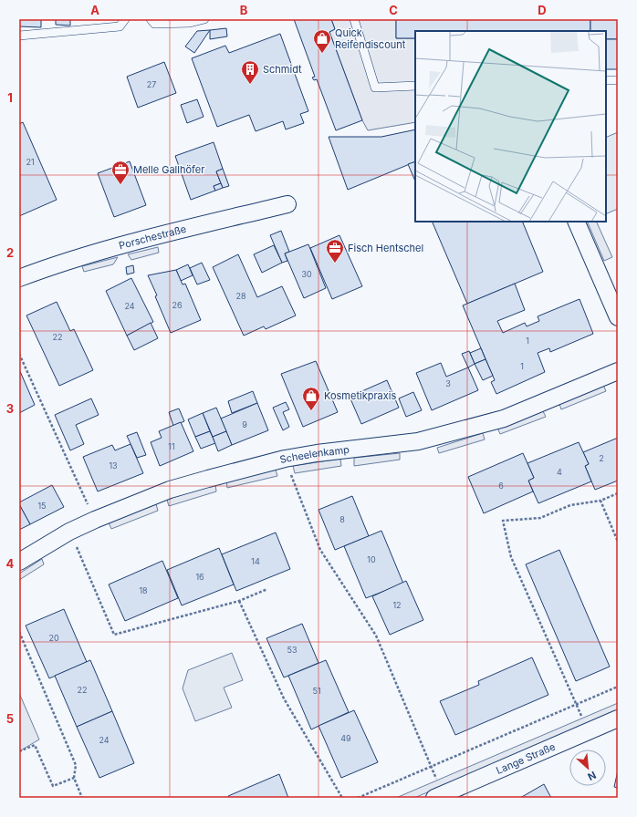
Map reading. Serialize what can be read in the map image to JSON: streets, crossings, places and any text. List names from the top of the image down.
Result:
{
  "streets": {
    "street": ["Porschestraße", "Scheelenkamp", "Lange Straße"]
  },
  "places": {
    "shop": ["Quick Reifendiscount", "Kosmetikpraxis"],
    "building": ["Schmidt"],
    "office": ["Melle Gallhöfer", "Fisch Hentschel"]
  },
  "house_numbers": [
    "27",
    "21",
    "30",
    "28",
    "26",
    "24",
    "22",
    "1",
    "1",
    "3",
    "9",
    "11",
    "2",
    "13",
    "4",
    "6",
    "15",
    "8",
    "10",
    "14",
    "16",
    "18",
    "12",
    "20",
    "53",
    "22",
    "51",
    "49",
    "24"
  ],
  "north": "bottom right",
  "grid": {
    "columns": [
      "A",
      "B",
      "C",
      "D"
    ],
    "rows": [
      "1",
      "2",
      "3",
      "4",
      "5"
    ]
  }
}
